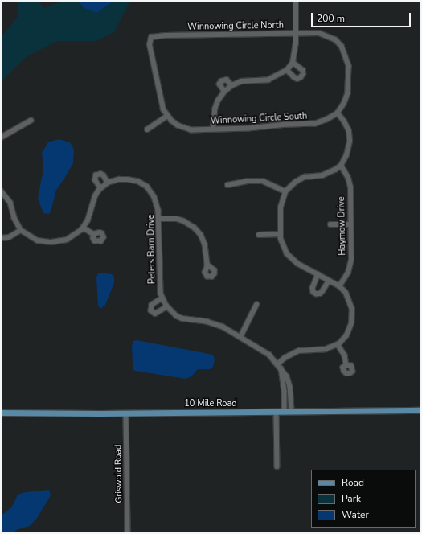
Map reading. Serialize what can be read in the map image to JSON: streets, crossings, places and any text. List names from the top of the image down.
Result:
{
  "streets": {
    "main road": ["10 Mile Road"],
    "street": [
      "Winnowing Circle North",
      "Winnowing Circle South",
      "Haymow Drive",
      "Peters Barn Drive",
      "Griswold Road"
    ]
  },
  "crossings": [
    ["Winnowing Circle North", "Winnowing Circle South"],
    ["Peters Barn Drive", "10 Mile Road"],
    ["10 Mile Road", "Griswold Road"]
  ],
  "legend": ["Road", "Park", "Water"],
  "scale_bar": "200 m"
}
